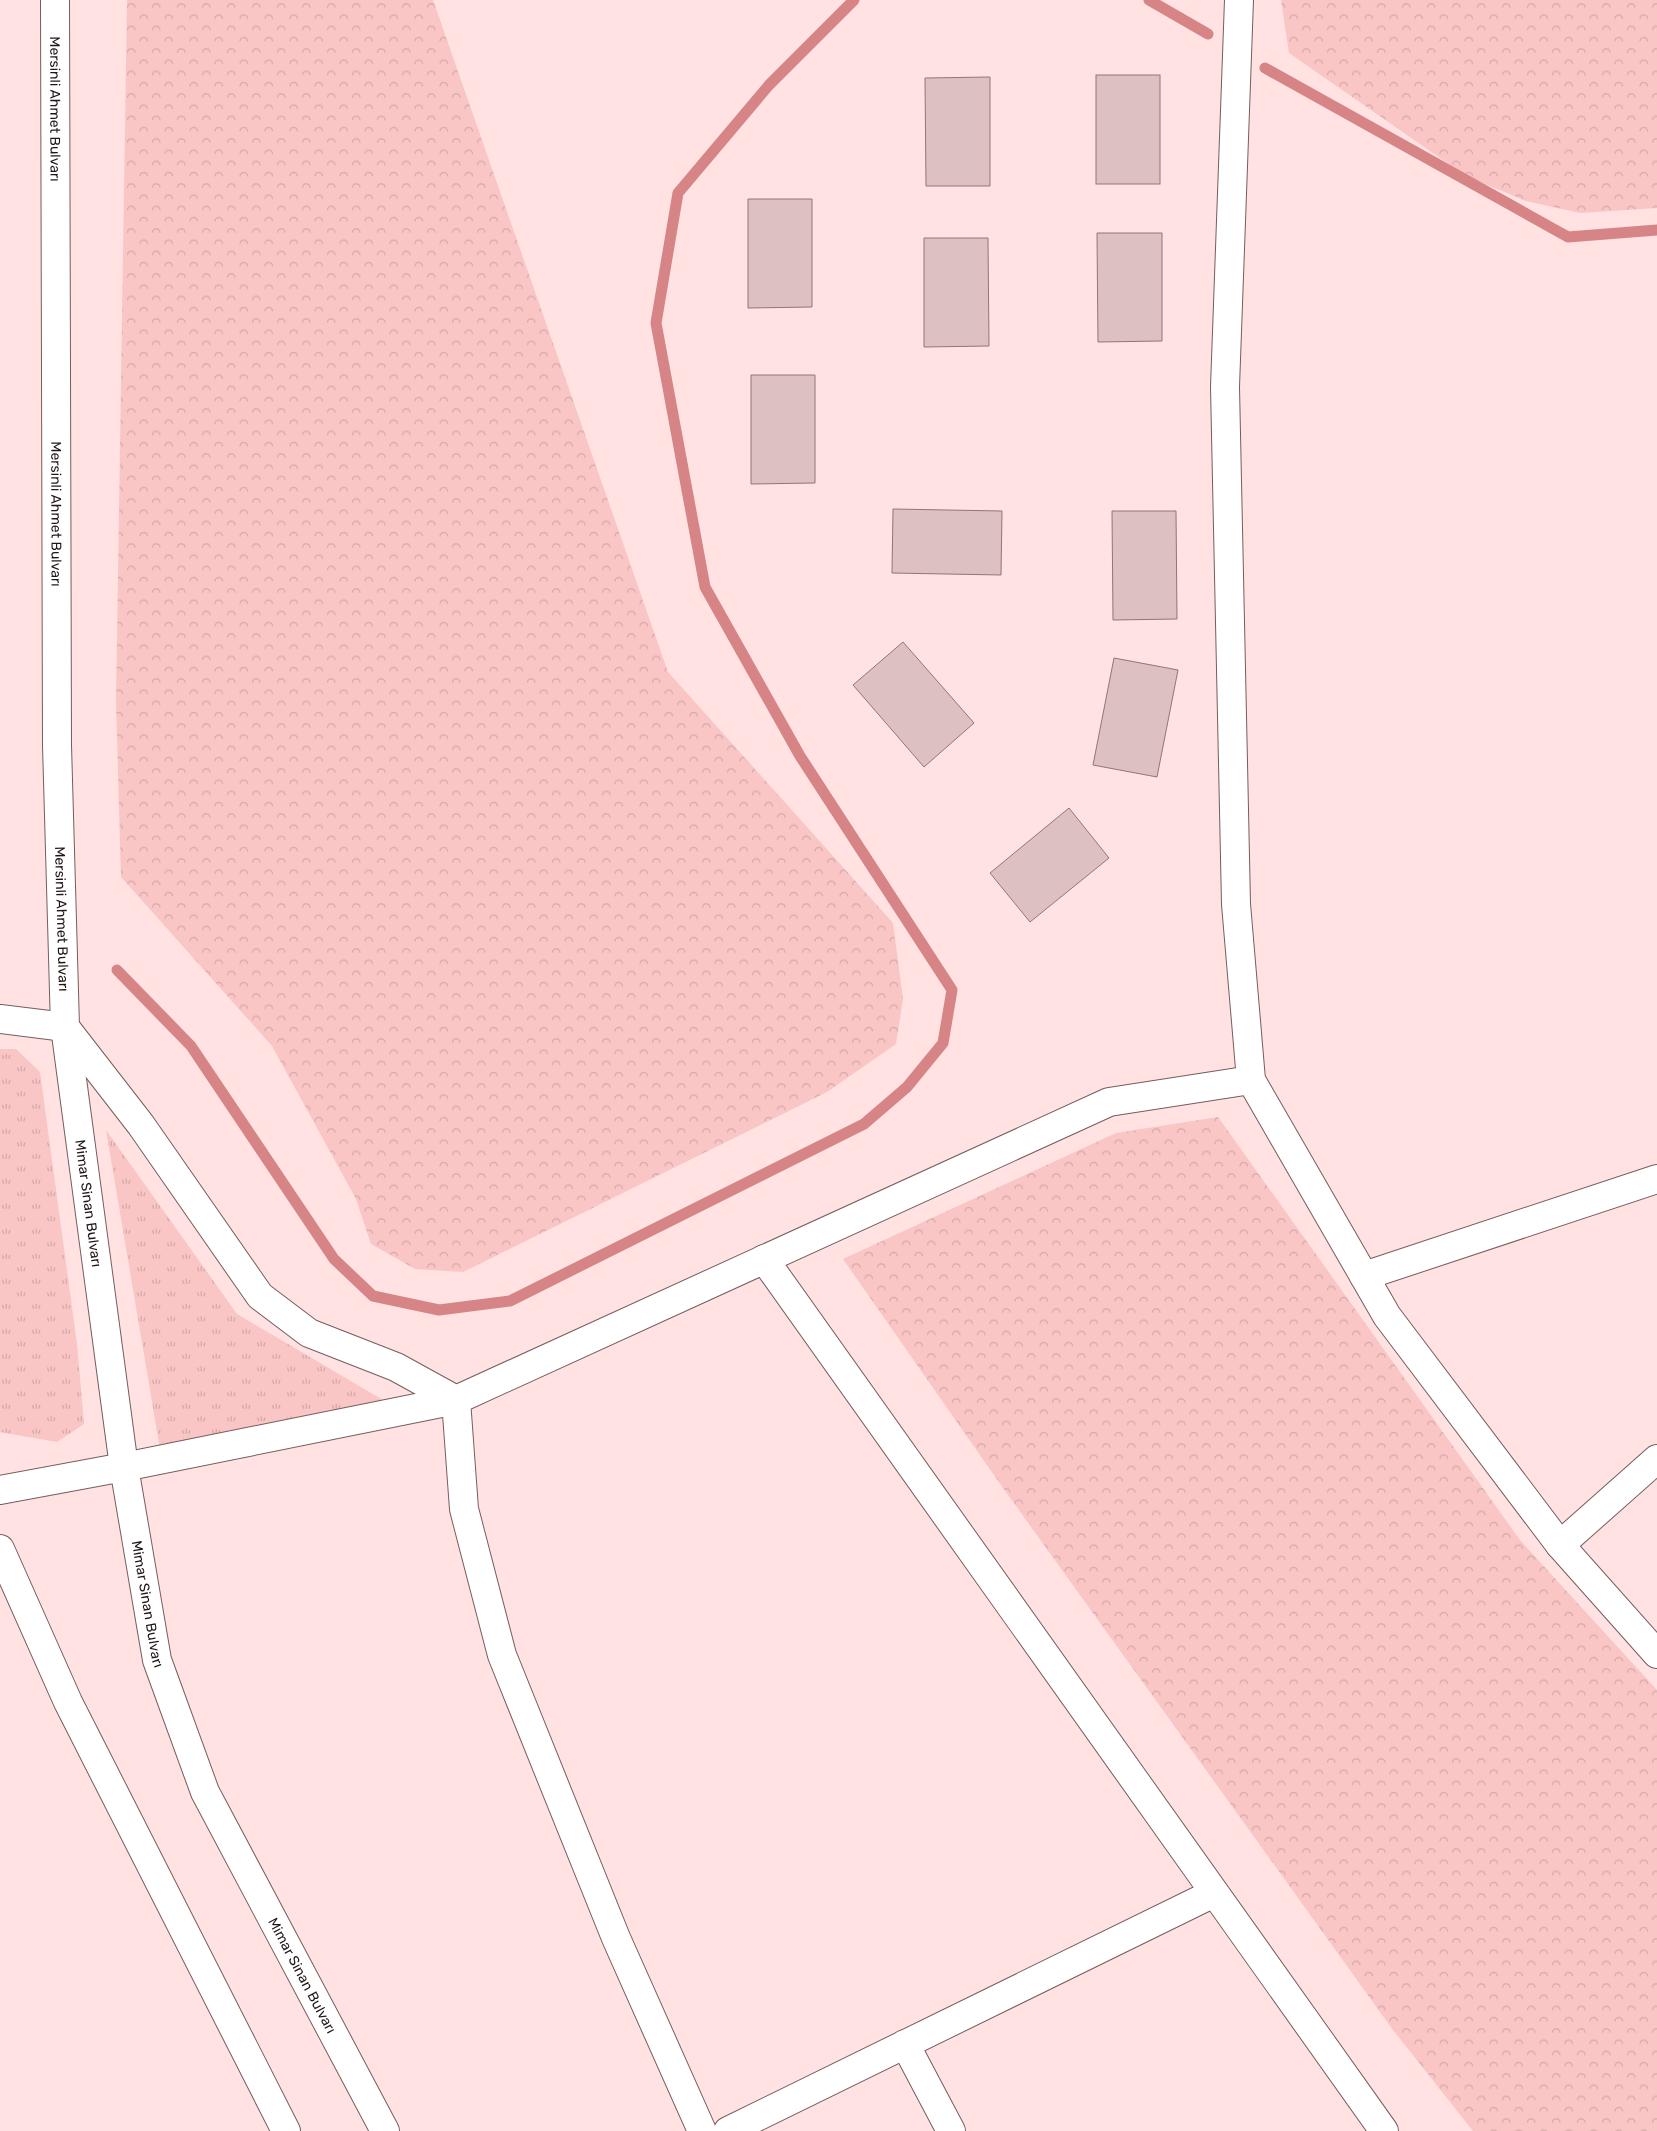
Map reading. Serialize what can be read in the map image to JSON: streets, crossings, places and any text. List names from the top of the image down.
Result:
{
  "streets": {
    "street": ["Mersinli Ahmet Bulvarı", "Mimar Sinan Bulvarı"]
  },
  "crossings": [
    ["Mersinli Ahmet Bulvarı", "Mimar Sinan Bulvarı"]
  ]
}
